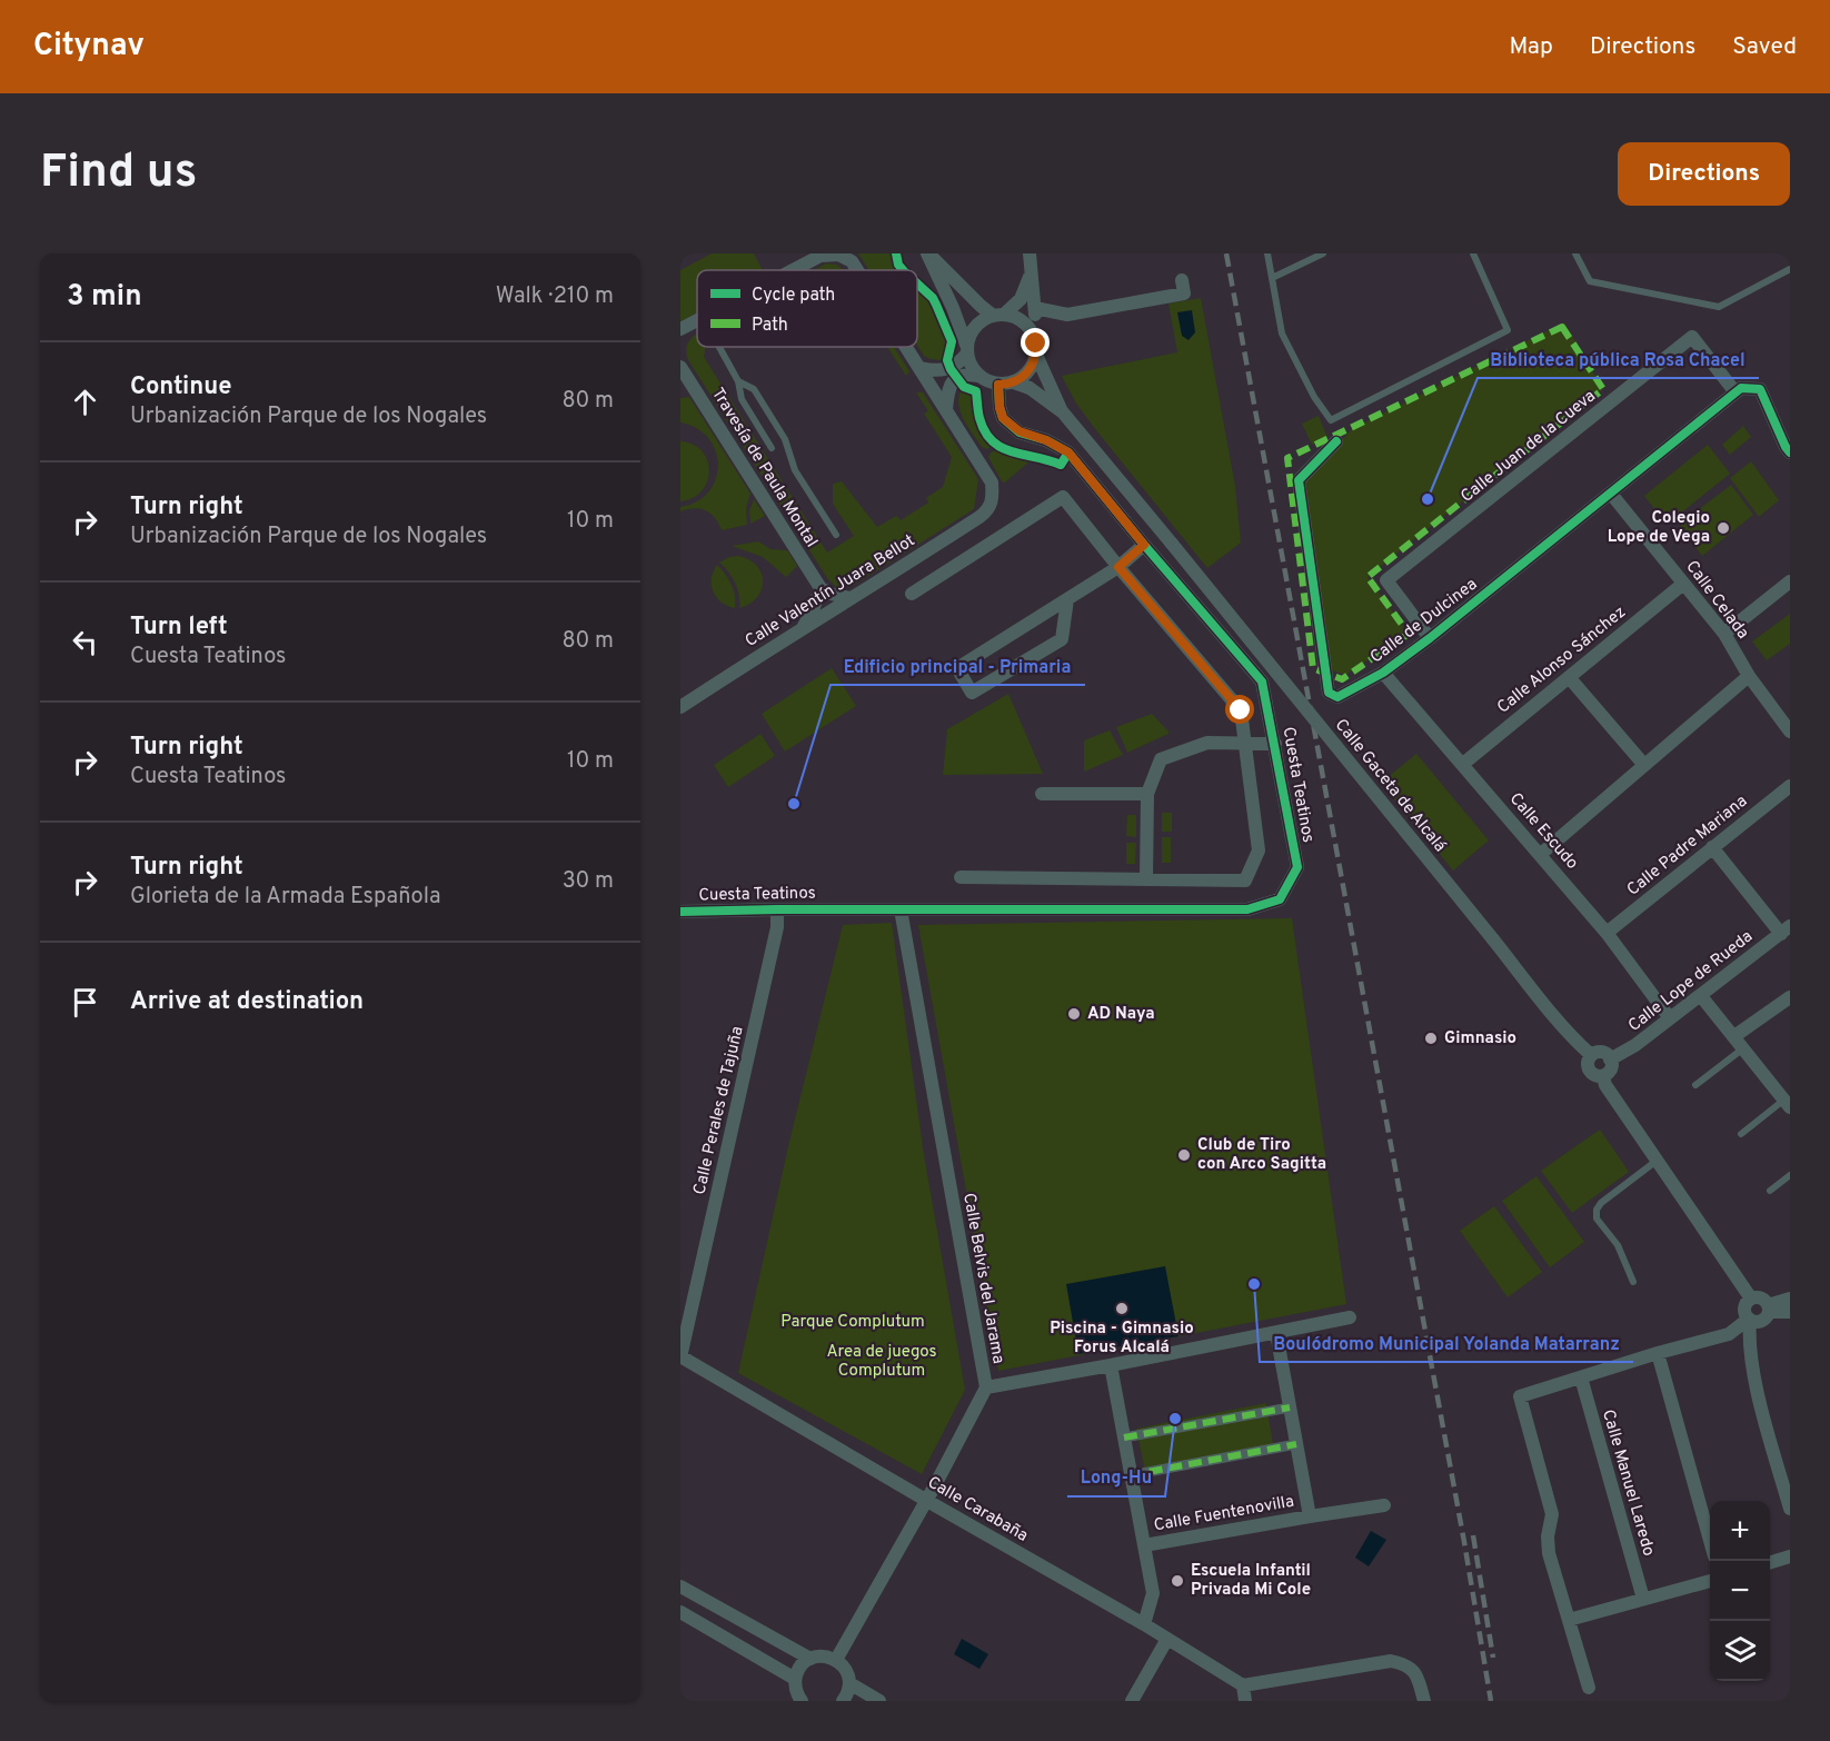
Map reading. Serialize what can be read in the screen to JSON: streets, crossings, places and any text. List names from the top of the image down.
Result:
{
  "streets": {
    "street": [
      "Calle Juan de la Cueva",
      "Travesía de Paula Montal",
      "Calle Valentín Juara Bellot",
      "Calle Celada",
      "Calle de Dulcinea",
      "Calle Alonso Sánchez",
      "Cuesta Teatinos",
      "Calle Gaceta de Alcalá",
      "Calle Escudo",
      "Calle Padre Mariana",
      "Calle Lope de Rueda",
      "Calle Perales de Tajuña",
      "Calle Belvis del Jarama",
      "Calle Manuel Laredo",
      "Calle Carabaña",
      "Calle Fuentenovilla"
    ]
  },
  "crossings": [
    ["Calle Juan de la Cueva", "Calle de Dulcinea"],
    ["Calle Celada", "Calle de Dulcinea"],
    ["Calle Celada", "Calle Alonso Sánchez"],
    ["Calle de Dulcinea", "Calle Escudo"],
    ["Calle Alonso Sánchez", "Calle Escudo"],
    ["Cuesta Teatinos", "Calle Gaceta de Alcalá"],
    ["Cuesta Teatinos", "Calle Perales de Tajuña"],
    ["Cuesta Teatinos", "Calle Belvis del Jarama"],
    ["Calle Gaceta de Alcalá", "Calle Lope de Rueda"],
    ["Calle Escudo", "Calle Padre Mariana"],
    ["Calle Escudo", "Calle Lope de Rueda"],
    ["Calle Perales de Tajuña", "Calle Carabaña"],
    ["Calle Belvis del Jarama", "Calle Carabaña"]
  ],
  "parks": ["Parque Complutum", "Area de juegos Complutum"],
  "places": [
    "Biblioteca pública Rosa Chacel",
    "Colegio Lope de Vega",
    "Edificio principal - Primaria",
    "AD Naya",
    "Gimnasio",
    "Club de Tiro con Arco Sagitta",
    "Boulódromo Municipal Yolanda Matarranz",
    "Piscina - Gimnasio Forus Alcalá",
    "Long-Hu",
    "Escuela Infantil Privada Mi Cole"
  ],
  "legend": ["Cycle path", "Path"],
  "page": {
    "header": "Citynav",
    "nav": ["Map", "Directions", "Saved"],
    "buttons": "Directions",
    "title": "Find us",
    "heading": ["3 min", "Walk · 210 m"],
    "list": [
      ["Continue", "Urbanización Parque de los Nogales", "80 m"],
      ["Turn right", "Urbanización Parque de los Nogales", "10 m"],
      ["Turn left", "Cuesta Teatinos", "80 m"],
      ["Turn right", "Cuesta Teatinos", "10 m"],
      ["Turn right", "Glorieta de la Armada Española", "30 m"],
      "Arrive at destination"
    ],
    "map_buttons": ["+", "−"]
  }
}
